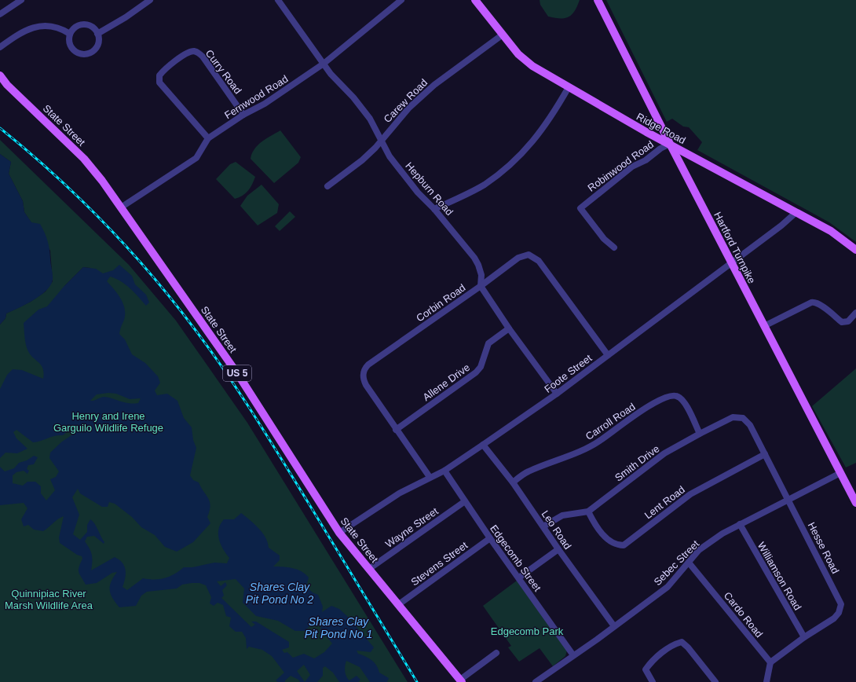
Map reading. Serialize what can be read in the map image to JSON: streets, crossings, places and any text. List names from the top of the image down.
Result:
{
  "streets": {
    "main road": [
      "State Street",
      "Ridge Road",
      "Hartford Turnpike",
      "US 5"
    ],
    "street": [
      "Curry Road",
      "Fernwood Road",
      "Carew Road",
      "Robinwood Road",
      "Hepburn Road",
      "Corbin Road",
      "Foote Street",
      "Allene Drive",
      "Carroll Road",
      "Smith Drive",
      "Lent Road",
      "Wayne Street",
      "Leo Road",
      "Hesse Road",
      "Edgecomb Street",
      "Sebec Street",
      "Stevens Street",
      "Williamson Road",
      "Cardo Road"
    ]
  },
  "crossings": [
    ["Curry Road", "Fernwood Road"],
    ["Fernwood Road", "State Street"],
    ["Fernwood Road", "Hepburn Road"],
    ["Carew Road", "Ridge Road"],
    ["Carew Road", "Hepburn Road"],
    ["State Street", "Foote Street"],
    ["State Street", "Wayne Street"],
    ["State Street", "Stevens Street"],
    ["Ridge Road", "Robinwood Road"],
    ["Ridge Road", "Hartford Turnpike"],
    ["Ridge Road", "Foote Street"],
    ["Robinwood Road", "Hartford Turnpike"],
    ["Hepburn Road", "Corbin Road"],
    ["Hartford Turnpike", "Foote Street"],
    ["Hartford Turnpike", "Sebec Street"],
    ["Corbin Road", "Foote Street"],
    ["Corbin Road", "Allene Drive"],
    ["Foote Street", "Leo Road"],
    ["Foote Street", "Edgecomb Street"],
    ["Carroll Road", "Smith Drive"],
    ["Carroll Road", "Leo Road"],
    ["Smith Drive", "Lent Road"],
    ["Smith Drive", "Leo Road"],
    ["Smith Drive", "Hesse Road"],
    ["Lent Road", "Hesse Road"],
    ["Wayne Street", "Edgecomb Street"],
    ["Leo Road", "Sebec Street"],
    ["Hesse Road", "Sebec Street"],
    ["Hesse Road", "Williamson Road"],
    ["Hesse Road", "Cardo Road"],
    ["Edgecomb Street", "Sebec Street"],
    ["Edgecomb Street", "Stevens Street"],
    ["Sebec Street", "Williamson Road"],
    ["Sebec Street", "Cardo Road"]
  ],
  "water": ["Shares Clay Pit Pond No 2", "Shares Clay Pit Pond No 1"],
  "parks": ["Henry and Irene Garguilo Wildlife Refuge", "Quinnipiac River Marsh Wildlife Area", "Edgecomb Park"]
}
